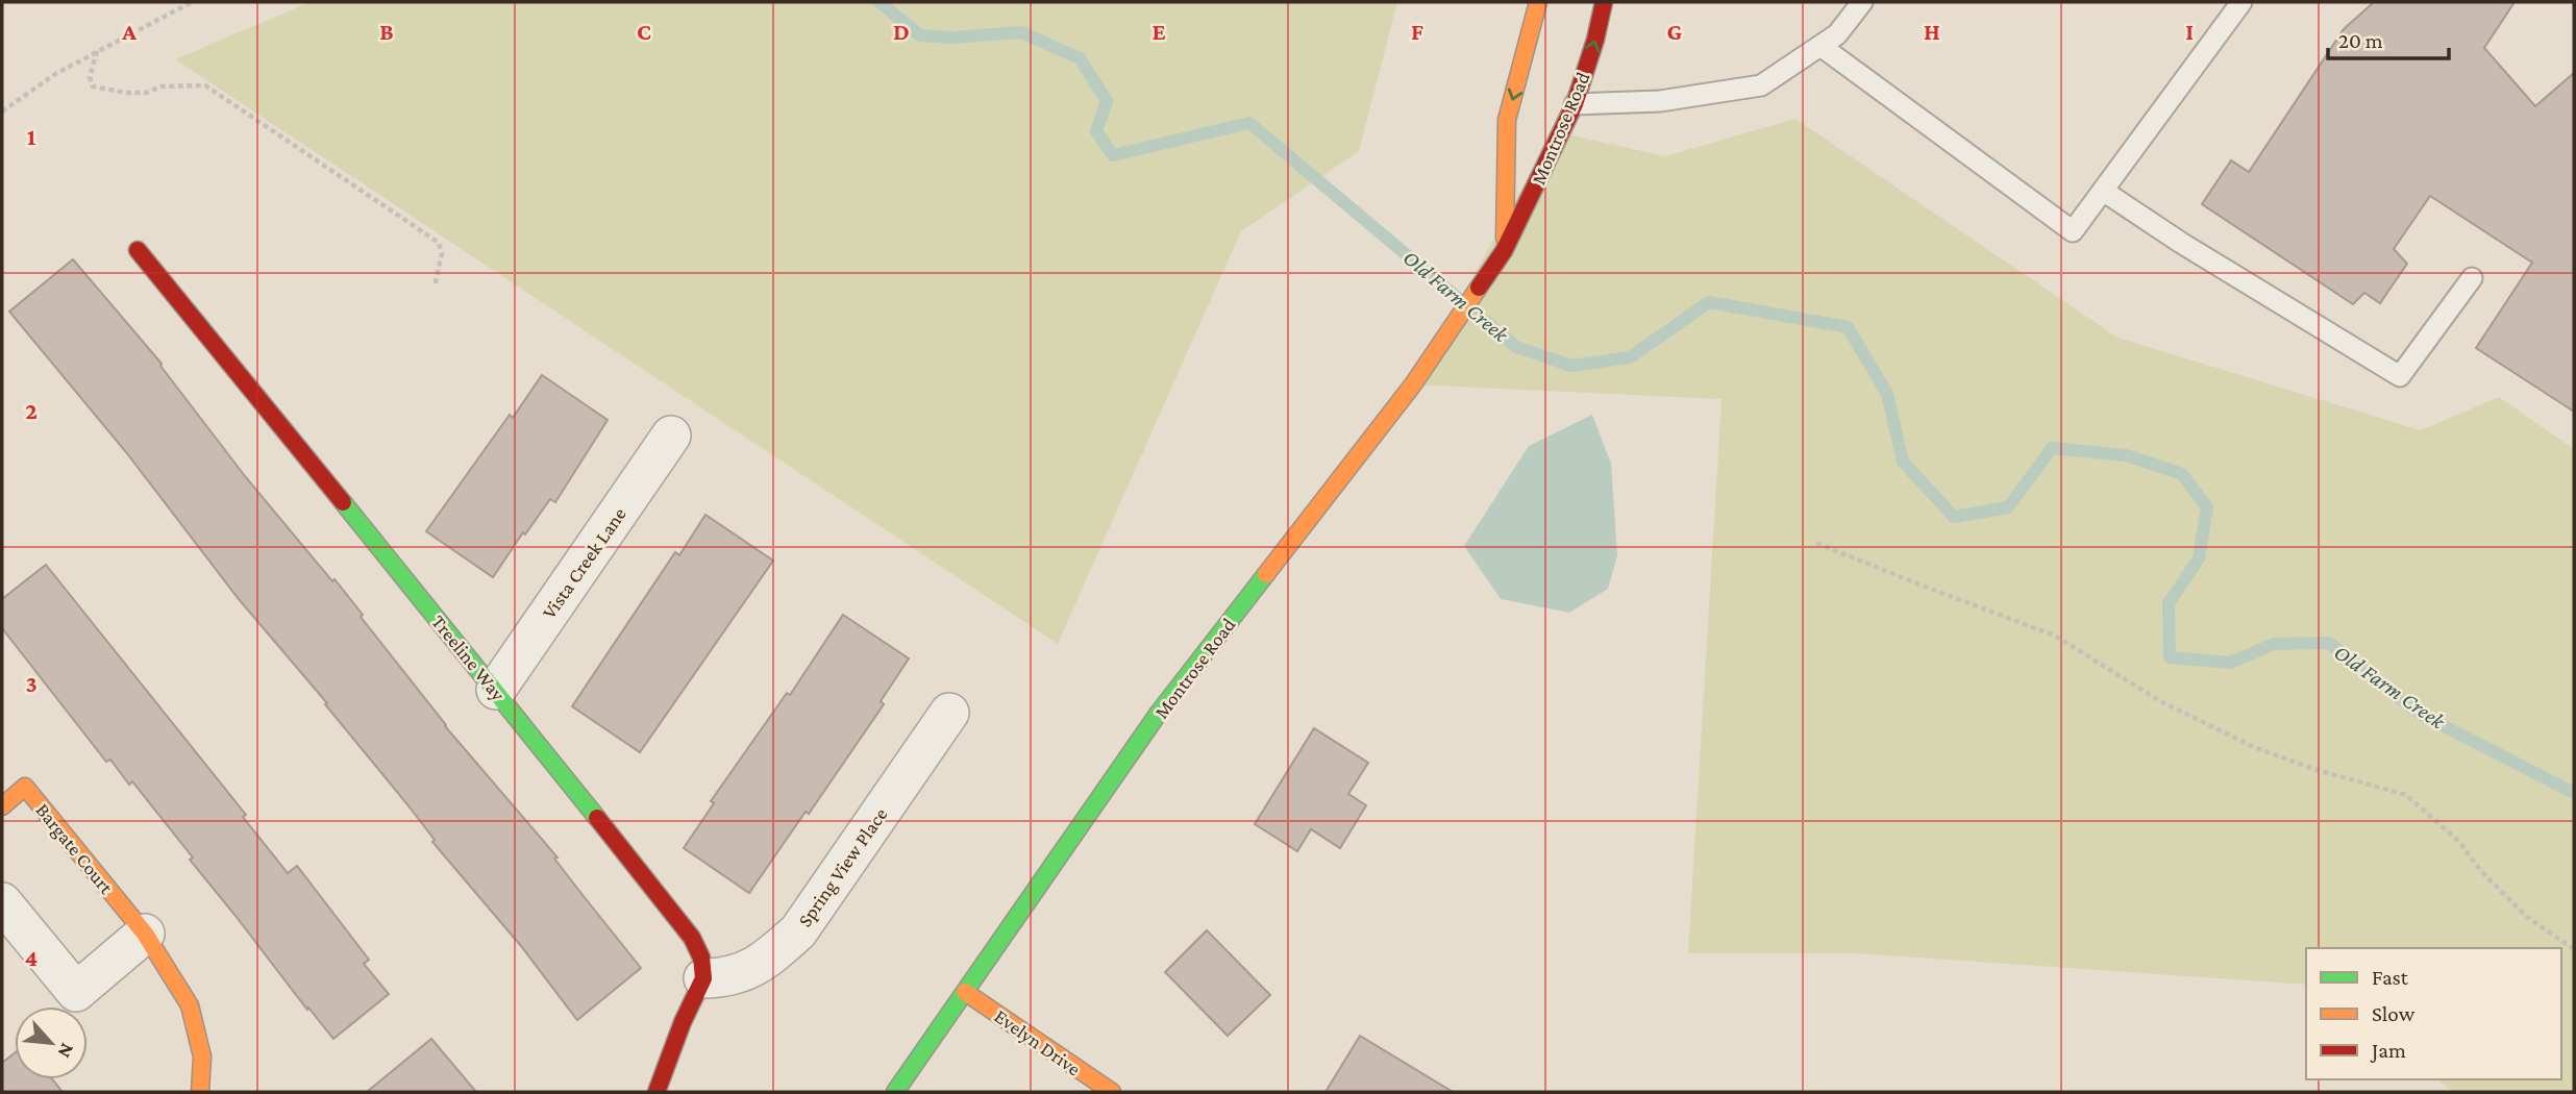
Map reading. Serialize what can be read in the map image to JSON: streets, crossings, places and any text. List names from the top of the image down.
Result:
{
  "streets": {
    "street": [
      "Montrose Road",
      "Vista Creek Lane",
      "Treeline Way",
      "Bargate Court",
      "Spring View Place",
      "Evelyn Drive"
    ]
  },
  "crossings": [
    ["Montrose Road", "Evelyn Drive"],
    ["Vista Creek Lane", "Treeline Way"],
    ["Treeline Way", "Spring View Place"]
  ],
  "water": ["Old Farm Creek"],
  "legend": ["Fast", "Slow", "Jam"],
  "scale_bar": "20 m",
  "north": "bottom right",
  "grid": {
    "columns": [
      "A",
      "B",
      "C",
      "D",
      "E",
      "F",
      "G",
      "H",
      "I"
    ],
    "rows": [
      "1",
      "2",
      "3",
      "4"
    ]
  }
}
